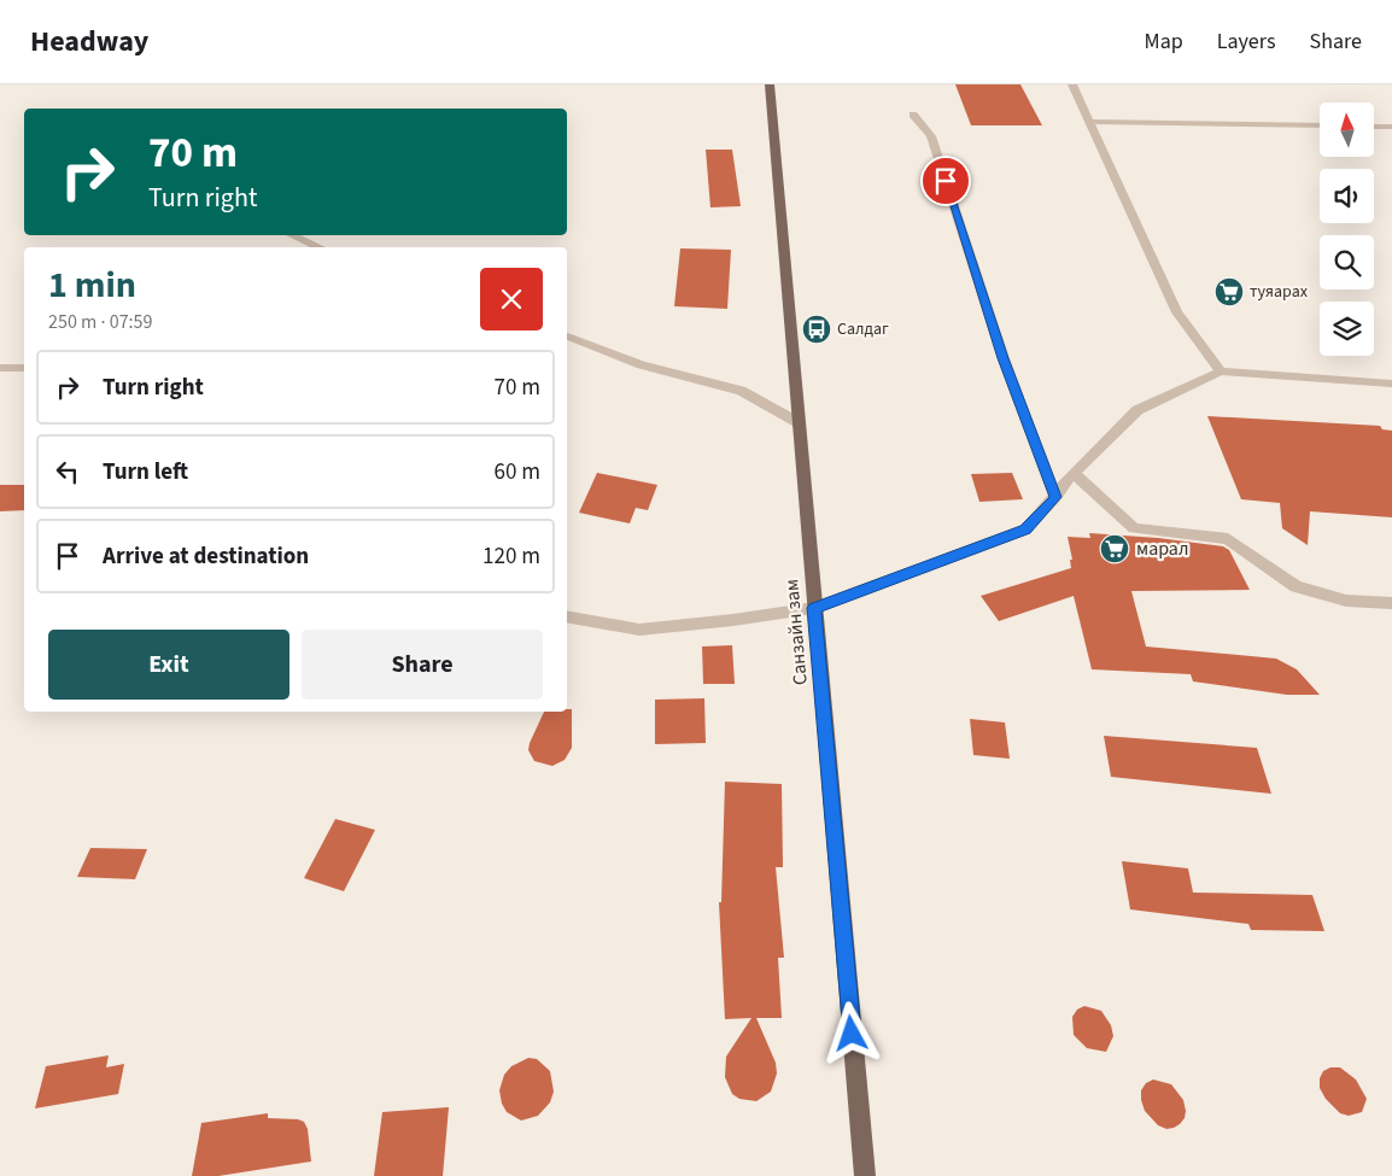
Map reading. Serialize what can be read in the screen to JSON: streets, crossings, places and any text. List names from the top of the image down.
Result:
{
  "streets": {
    "main road": ["Санзайн зам"]
  },
  "places": {
    "supermarket": ["туяарах", "марал"],
    "bus stop": ["Салдаг"]
  },
  "north": "top",
  "page": {
    "header": "Headway",
    "nav": ["Map", "Layers", "Share"],
    "turn": ["70 m", "Turn right"],
    "heading": ["1 min", "250 m · 07:59"],
    "list": [
      {
        "name": "Turn right",
        "value": "70 m"
      },
      {
        "name": "Turn left",
        "value": "60 m"
      },
      {
        "name": "Arrive at destination",
        "value": "120 m"
      }
    ],
    "buttons": ["Exit", "Share"]
  }
}
